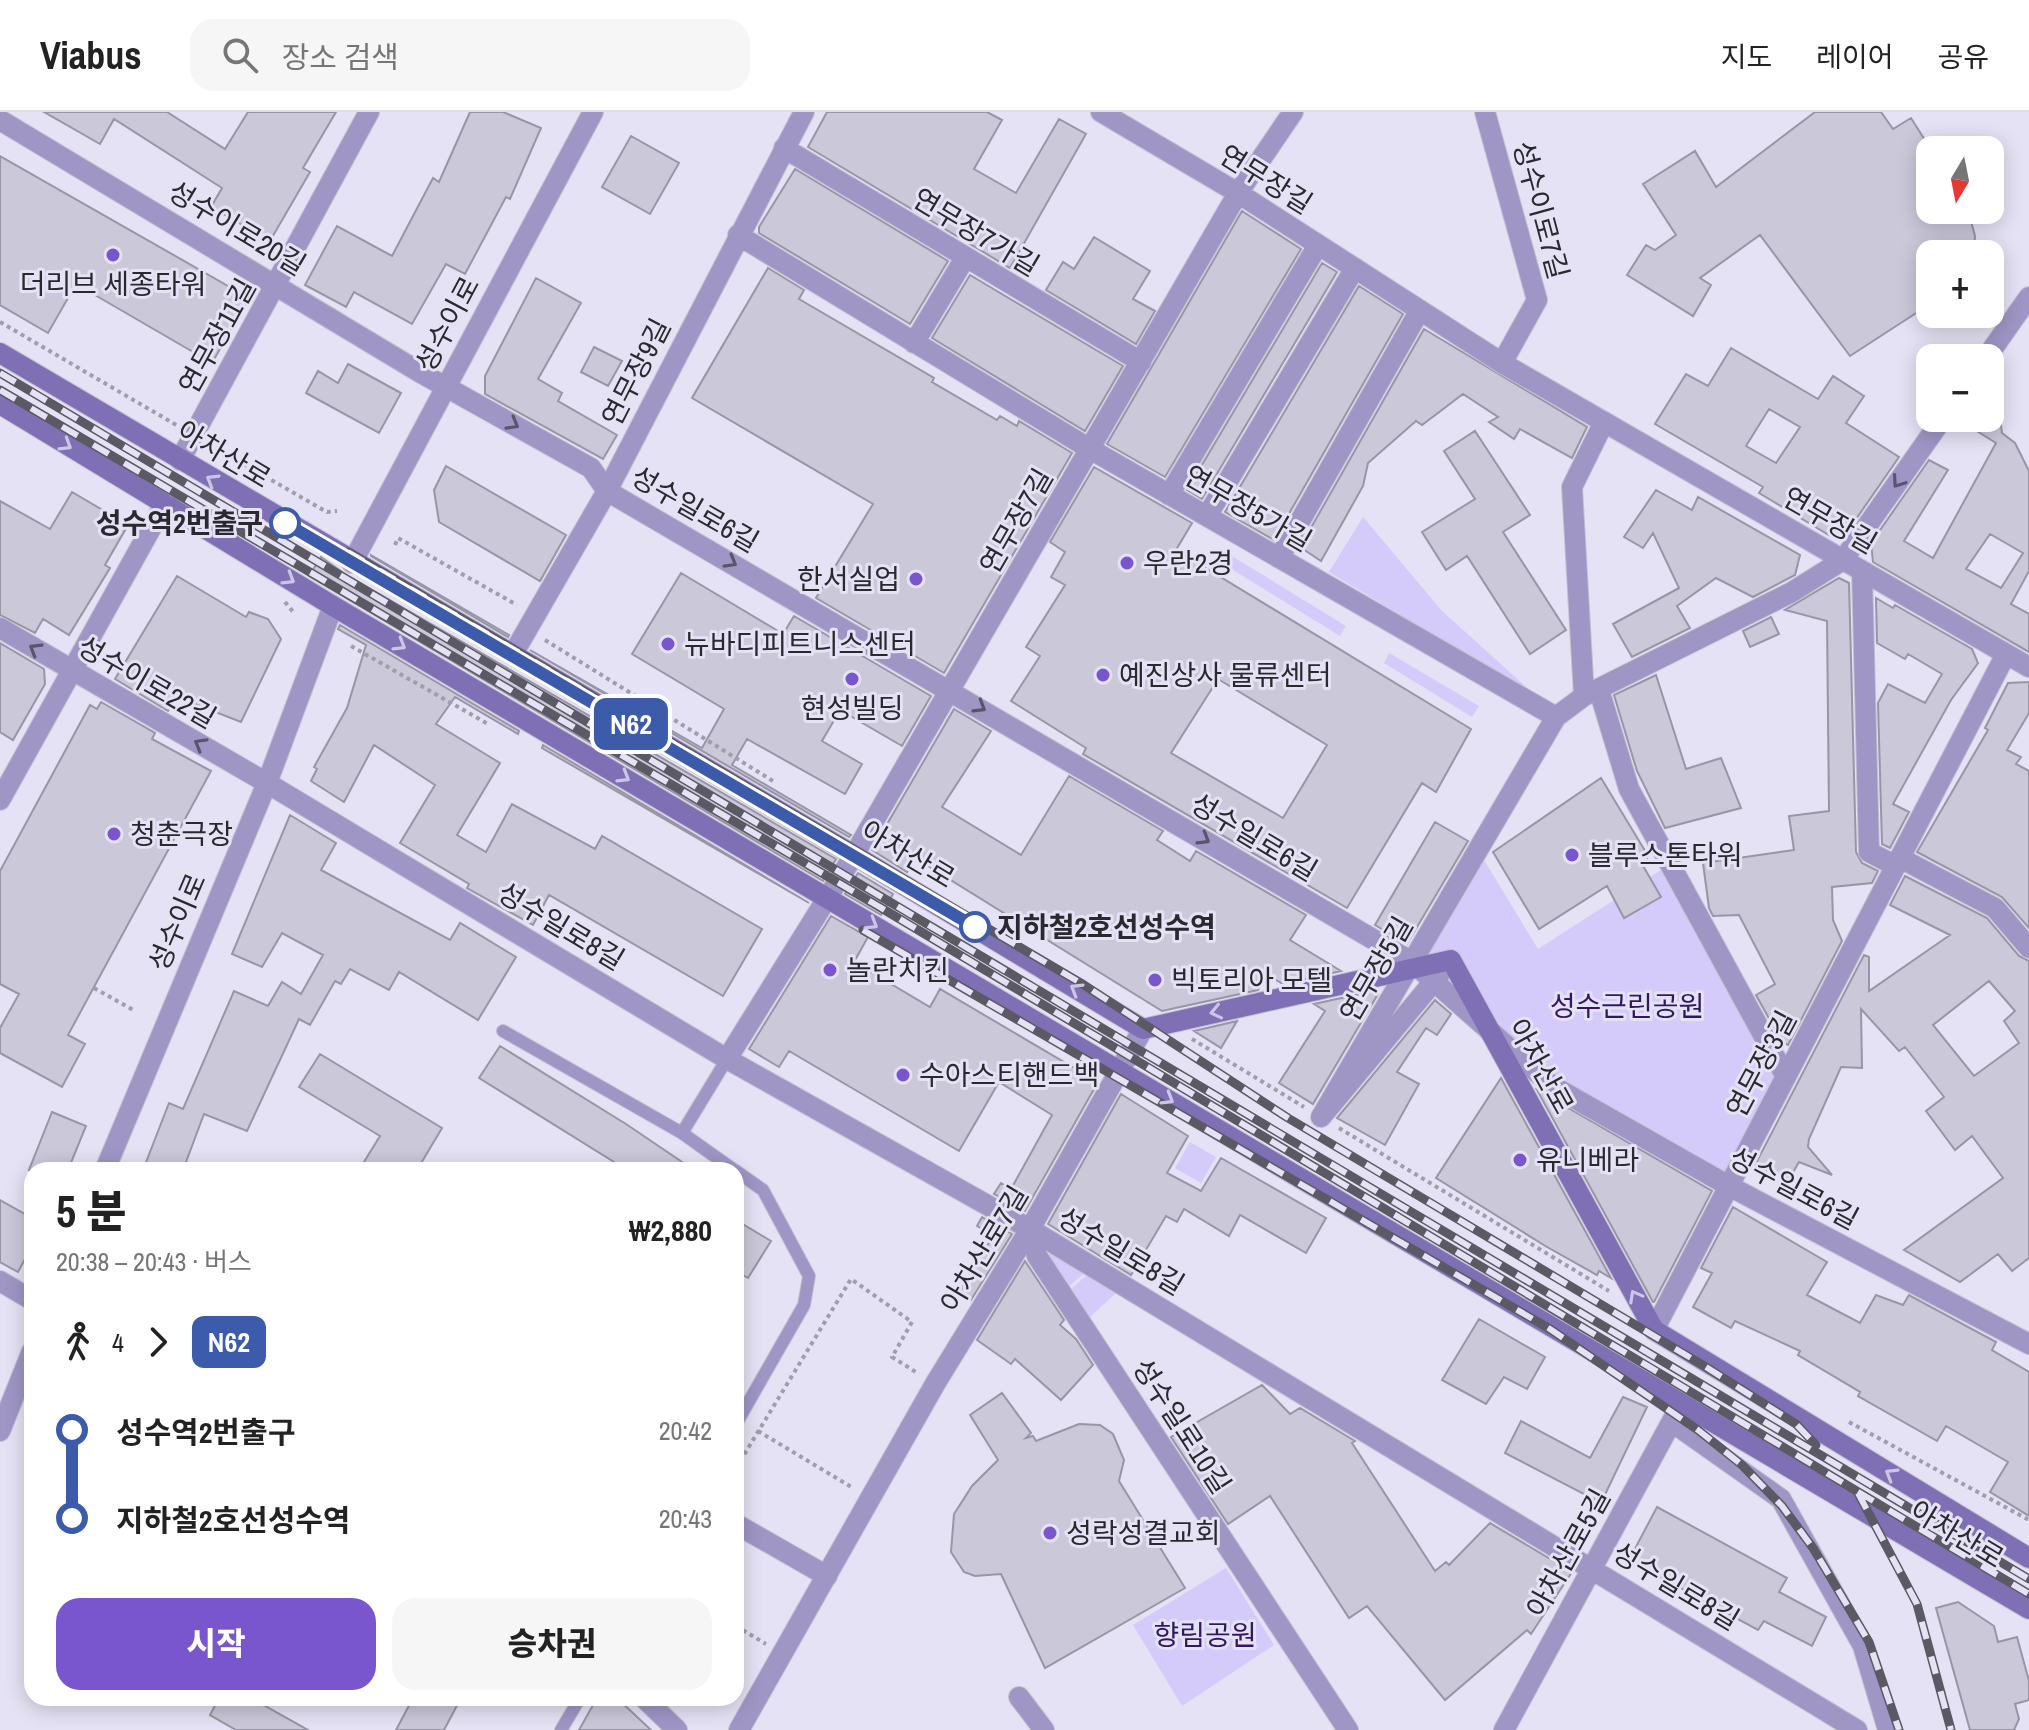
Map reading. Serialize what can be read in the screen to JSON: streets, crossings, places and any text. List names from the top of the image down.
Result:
{
  "streets": {
    "main road": ["아차산로"],
    "street": [
      "연무장길",
      "성수이로7길",
      "성수이로20길",
      "연무장7가길",
      "성수이로",
      "연무장11길",
      "연무장9길",
      "연무장5가길",
      "성수일로6길",
      "연무장7길",
      "성수이로22길",
      "성수일로8길",
      "연무장5길",
      "연무장3길",
      "아차산로7길",
      "성수일로10길",
      "아차산로5길"
    ]
  },
  "crossings": [
    ["연무장길", "성수이로7길"],
    ["연무장길", "연무장5가길"],
    ["연무장길", "연무장7길"],
    ["연무장길", "연무장5길"],
    ["연무장길", "연무장3길"],
    ["성수이로20길", "성수이로"],
    ["성수이로20길", "연무장11길"],
    ["성수이로20길", "성수일로6길"],
    ["연무장7가길", "연무장9길"],
    ["연무장7가길", "연무장7길"],
    ["성수이로", "아차산로"],
    ["성수이로", "성수일로6길"],
    ["성수이로", "성수이로22길"],
    ["성수이로", "성수일로8길"],
    ["연무장11길", "아차산로"],
    ["연무장9길", "아차산로"],
    ["연무장9길", "연무장5가길"],
    ["연무장9길", "성수일로6길"],
    ["아차산로", "연무장7길"],
    ["아차산로", "연무장5길"],
    ["아차산로", "연무장3길"],
    ["아차산로", "아차산로7길"],
    ["아차산로", "아차산로5길"],
    ["연무장5가길", "연무장7길"],
    ["연무장5가길", "연무장5길"],
    ["성수일로6길", "연무장7길"],
    ["성수일로6길", "연무장5길"],
    ["성수일로6길", "연무장3길"],
    ["연무장7길", "성수일로8길"],
    ["성수이로22길", "성수일로8길"],
    ["성수일로8길", "아차산로7길"],
    ["성수일로8길", "성수일로10길"],
    ["성수일로8길", "아차산로5길"],
    ["아차산로7길", "성수일로10길"]
  ],
  "one_way": ["성수일로6길", "성수이로22길"],
  "parks": ["성수근린공원", "향림공원"],
  "places": [
    "더리브 세종타워",
    "성수역2번출구",
    "우란2경",
    "한서실업",
    "뉴바디피트니스센터",
    "예진상사 물류센터",
    "현성빌딩",
    "청춘극장",
    "블루스톤타워",
    "지하철2호선성수역",
    "놀란치킨",
    "빅토리아 모텔",
    "수아스티핸드백",
    "유니베라",
    "성락성결교회"
  ],
  "lines": ["bus line N62"],
  "north": "bottom",
  "page": {
    "header": "Viabus",
    "search": "장소 검색",
    "nav": ["지도", "레이어", "공유"],
    "on_map": "N62",
    "map_buttons": ["+", "−"],
    "heading": ["5 분", "20:38 – 20:43 · 버스", "₩2,880"],
    "legs": ["4", "N62"],
    "list": [
      {
        "name": "성수역2번출구",
        "value": "20:42"
      },
      {
        "name": "지하철2호선성수역",
        "value": "20:43"
      }
    ],
    "buttons": ["시작", "승차권"]
  }
}
